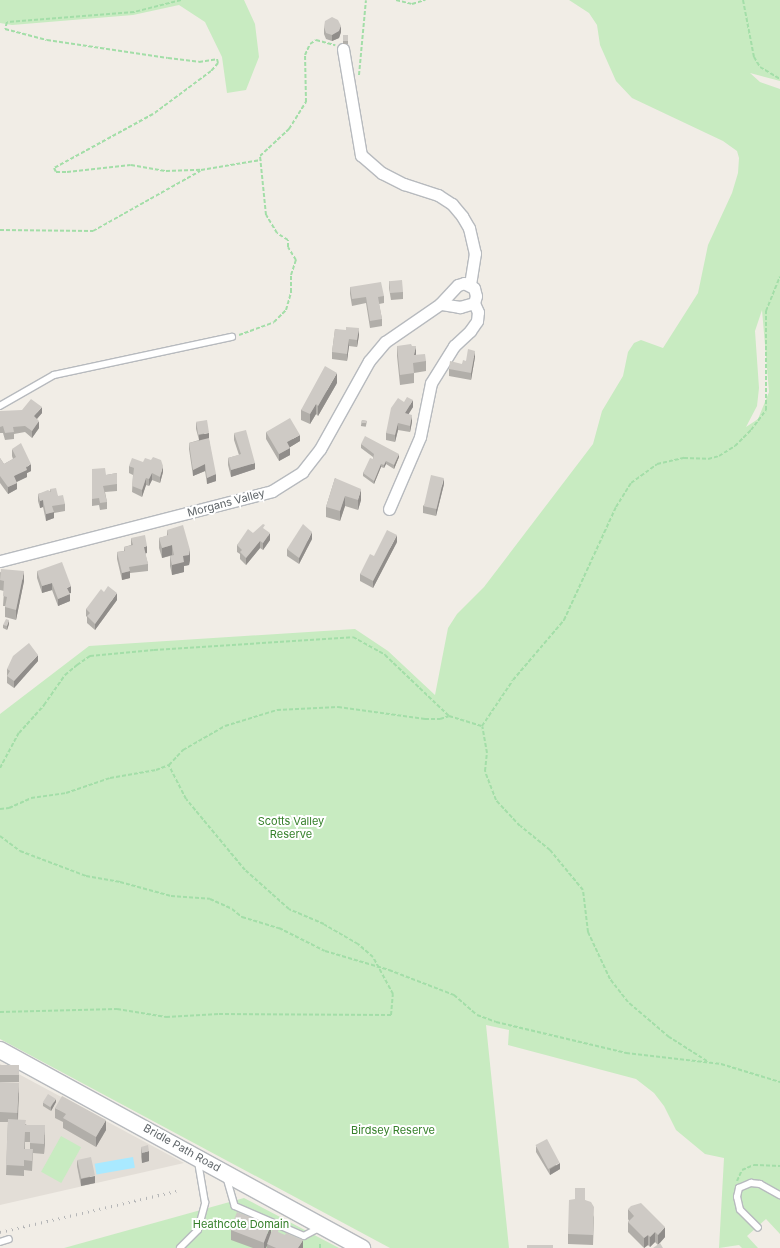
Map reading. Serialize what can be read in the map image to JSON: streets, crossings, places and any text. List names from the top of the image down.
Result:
{
  "streets": {
    "street": ["Morgans Valley", "Bridle Path Road"]
  },
  "parks": ["Scotts Valley Reserve", "Birdsey Reserve", "Heathcote Domain"]
}
